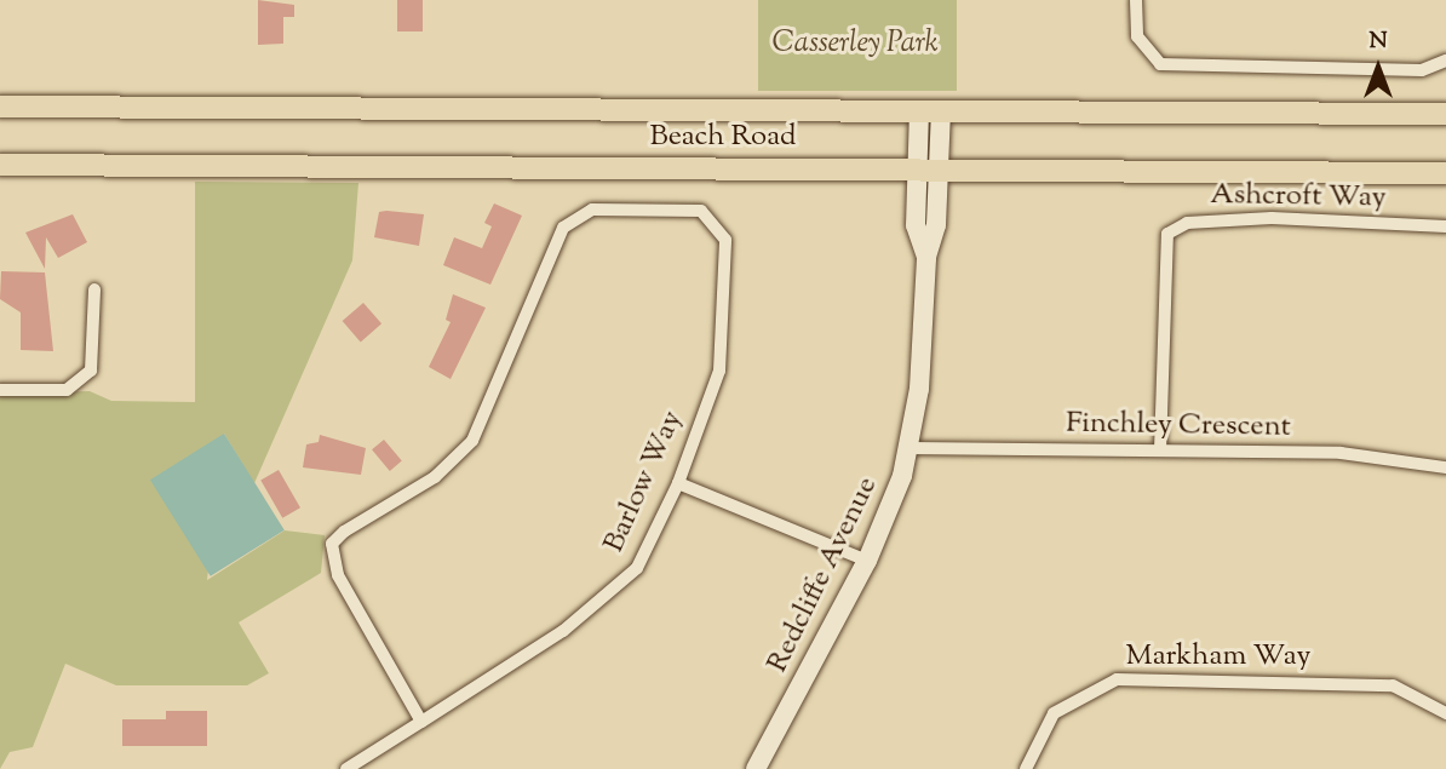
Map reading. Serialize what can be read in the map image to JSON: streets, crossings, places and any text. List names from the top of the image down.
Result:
{
  "streets": {
    "main road": ["Beach Road"],
    "street": [
      "Ashcroft Way",
      "Finchley Crescent",
      "Barlow Way",
      "Redcliffe Avenue",
      "Markham Way"
    ]
  },
  "crossings": [
    ["Beach Road", "Redcliffe Avenue"],
    ["Ashcroft Way", "Finchley Crescent"],
    ["Finchley Crescent", "Redcliffe Avenue"]
  ],
  "parks": ["Casserley Park"],
  "north": "top"
}
